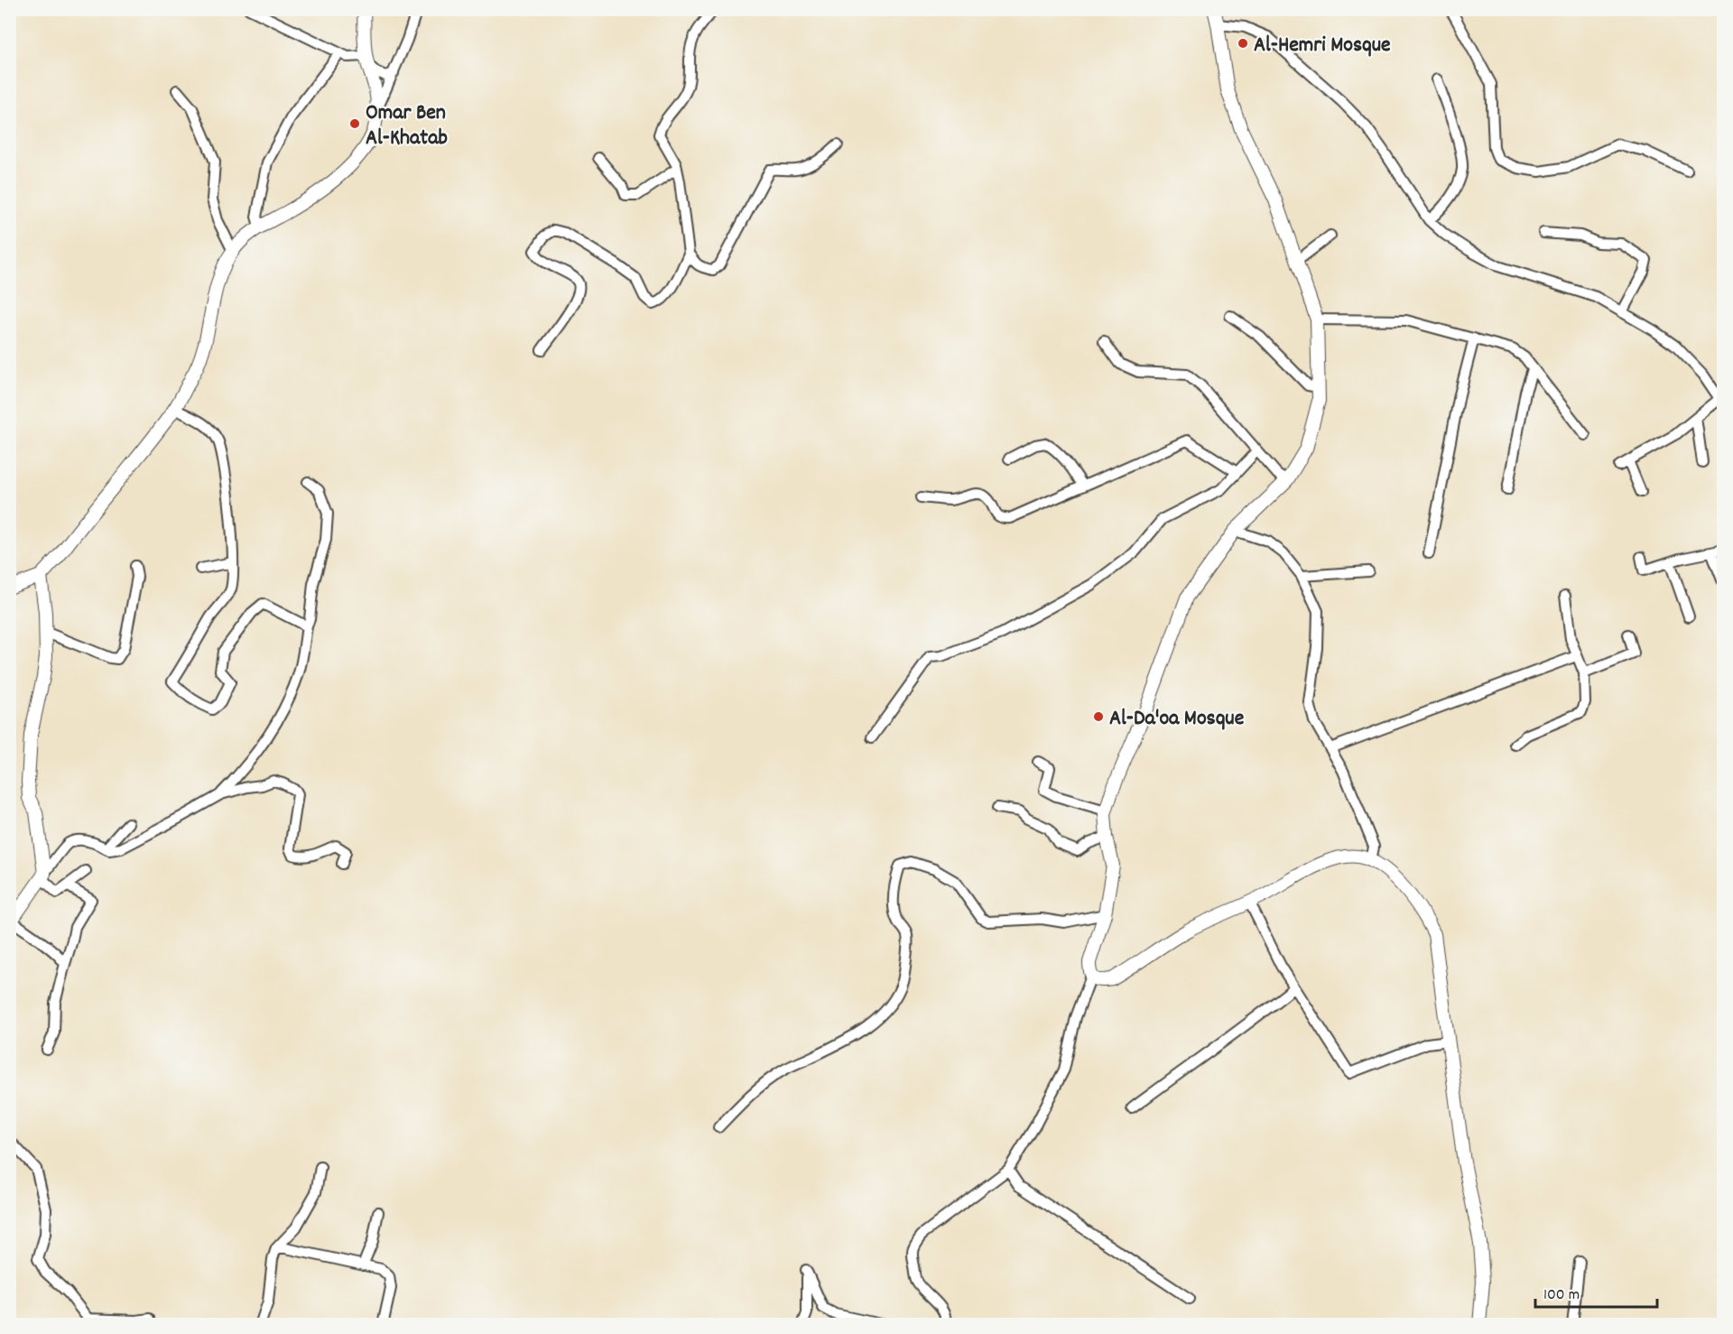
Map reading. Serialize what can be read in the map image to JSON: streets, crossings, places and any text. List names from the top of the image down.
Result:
{
  "places": ["Al-Hemri Mosque", "Omar Ben Al-Khatab", "Al-Da'oa Mosque"],
  "scale_bar": "100 m"
}
